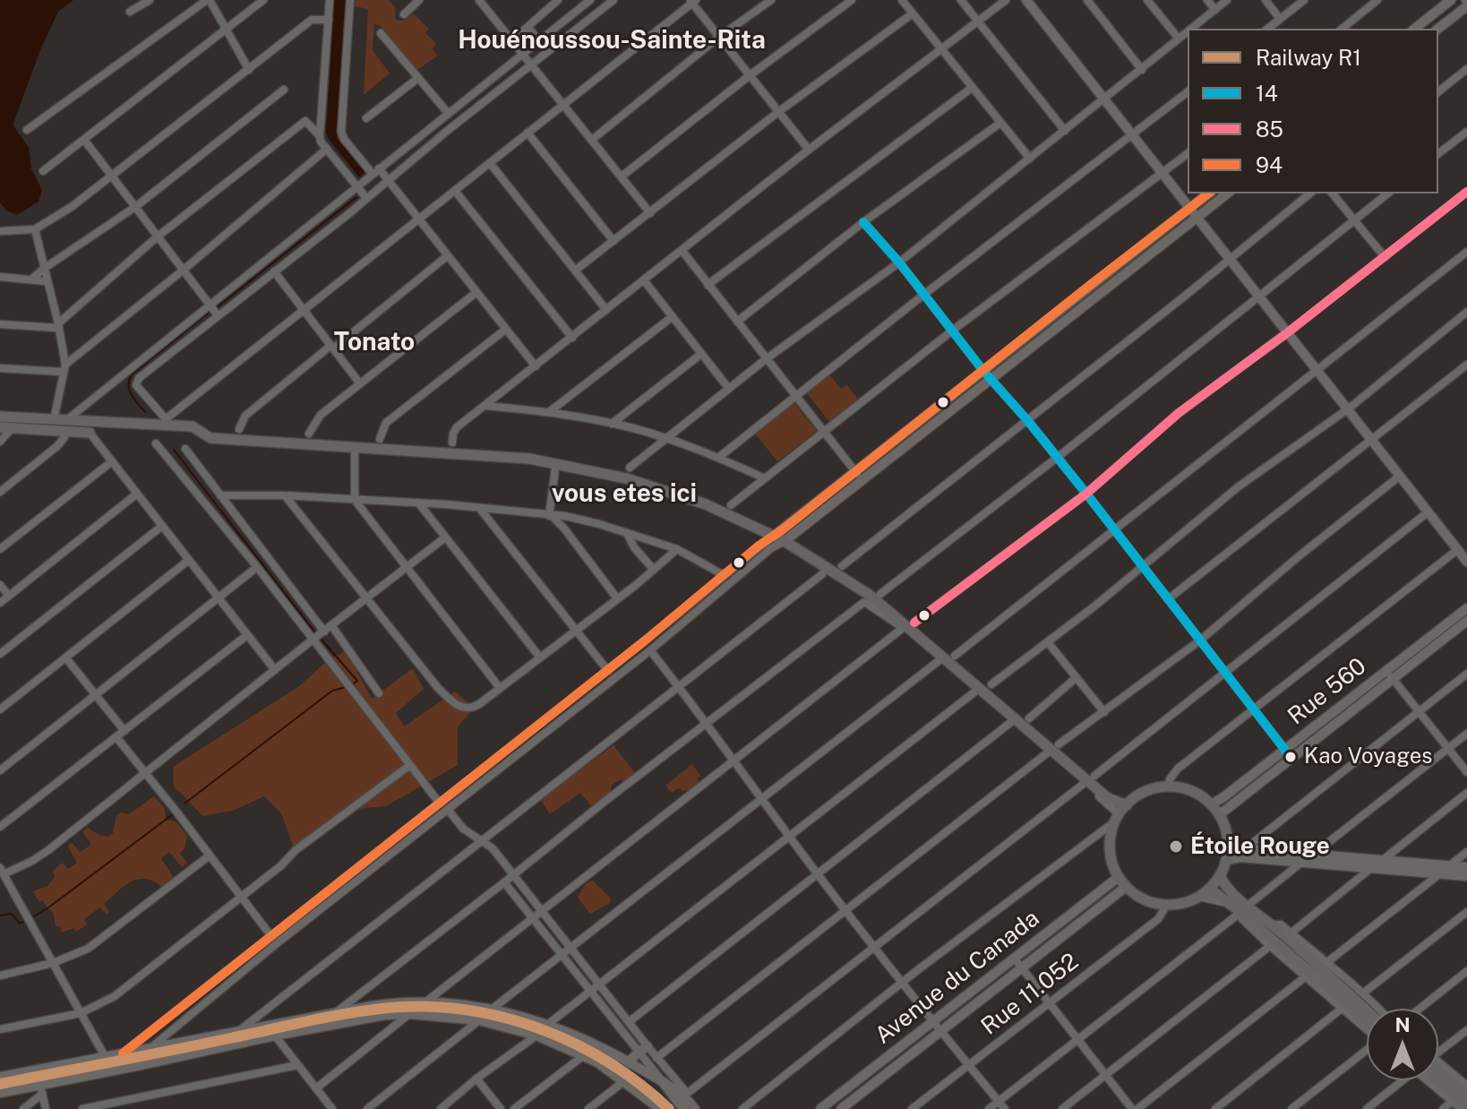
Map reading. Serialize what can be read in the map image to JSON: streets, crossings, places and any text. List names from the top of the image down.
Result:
{
  "streets": {
    "main road": ["Rue 560", "Avenue du Canada"],
    "street": ["Rue 11.052"]
  },
  "crossings": [
    ["Rue 560", "Avenue du Canada"],
    ["Rue 560", "Rue 11.052"],
    ["Avenue du Canada", "Rue 11.052"]
  ],
  "districts": ["Houénoussou-Sainte-Rita", "Tonato", "vous etes ici"],
  "places": ["Kao Voyages", "Étoile Rouge"],
  "lines": [
    "transit line 85",
    "transit line 94",
    "transit line 14",
    "rail line R1"
  ],
  "legend": [
    "Railway R1",
    "14",
    "85",
    "94"
  ],
  "north": "top"
}
